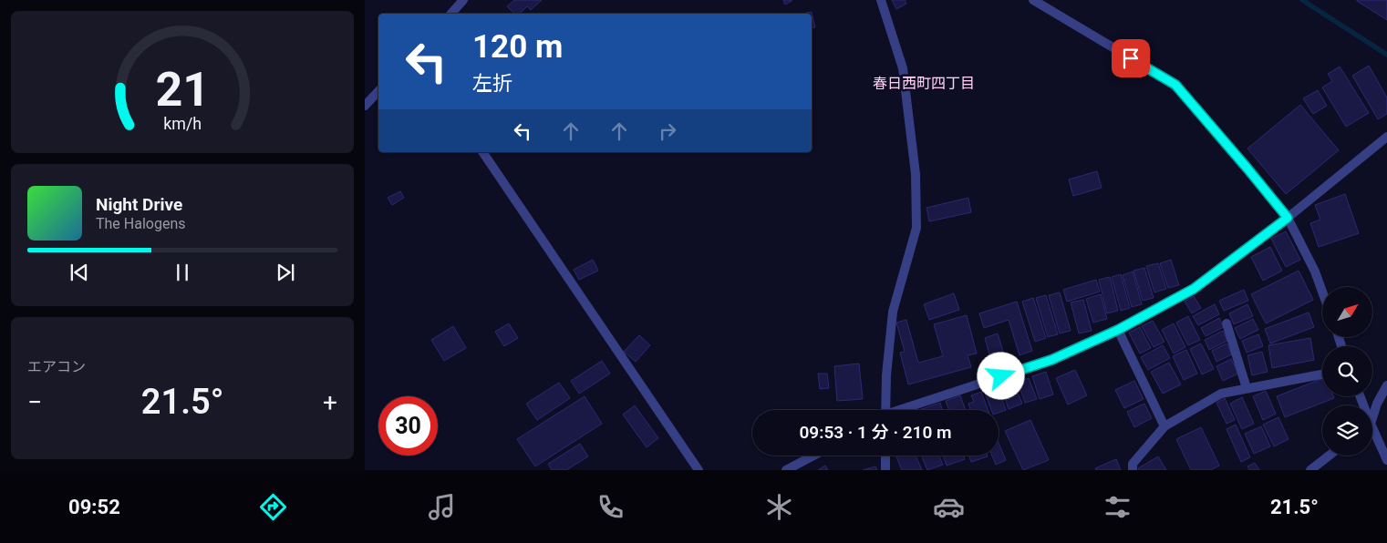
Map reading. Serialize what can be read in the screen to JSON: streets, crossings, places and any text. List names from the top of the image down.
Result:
{
  "districts": ["春日西町四丁目"],
  "north": "top right",
  "page": {
    "turn": ["120 m", "左折"],
    "song": ["Night Drive", "The Halogens"],
    "tile": "エアコン",
    "heat": ["−", "21.5°", "+"],
    "limit": "30",
    "trip": "09:53 · 1 分 · 210 m",
    "tabs": ["09:52", "21.5°"],
    "gauge": ["21", "km/h"]
  }
}
